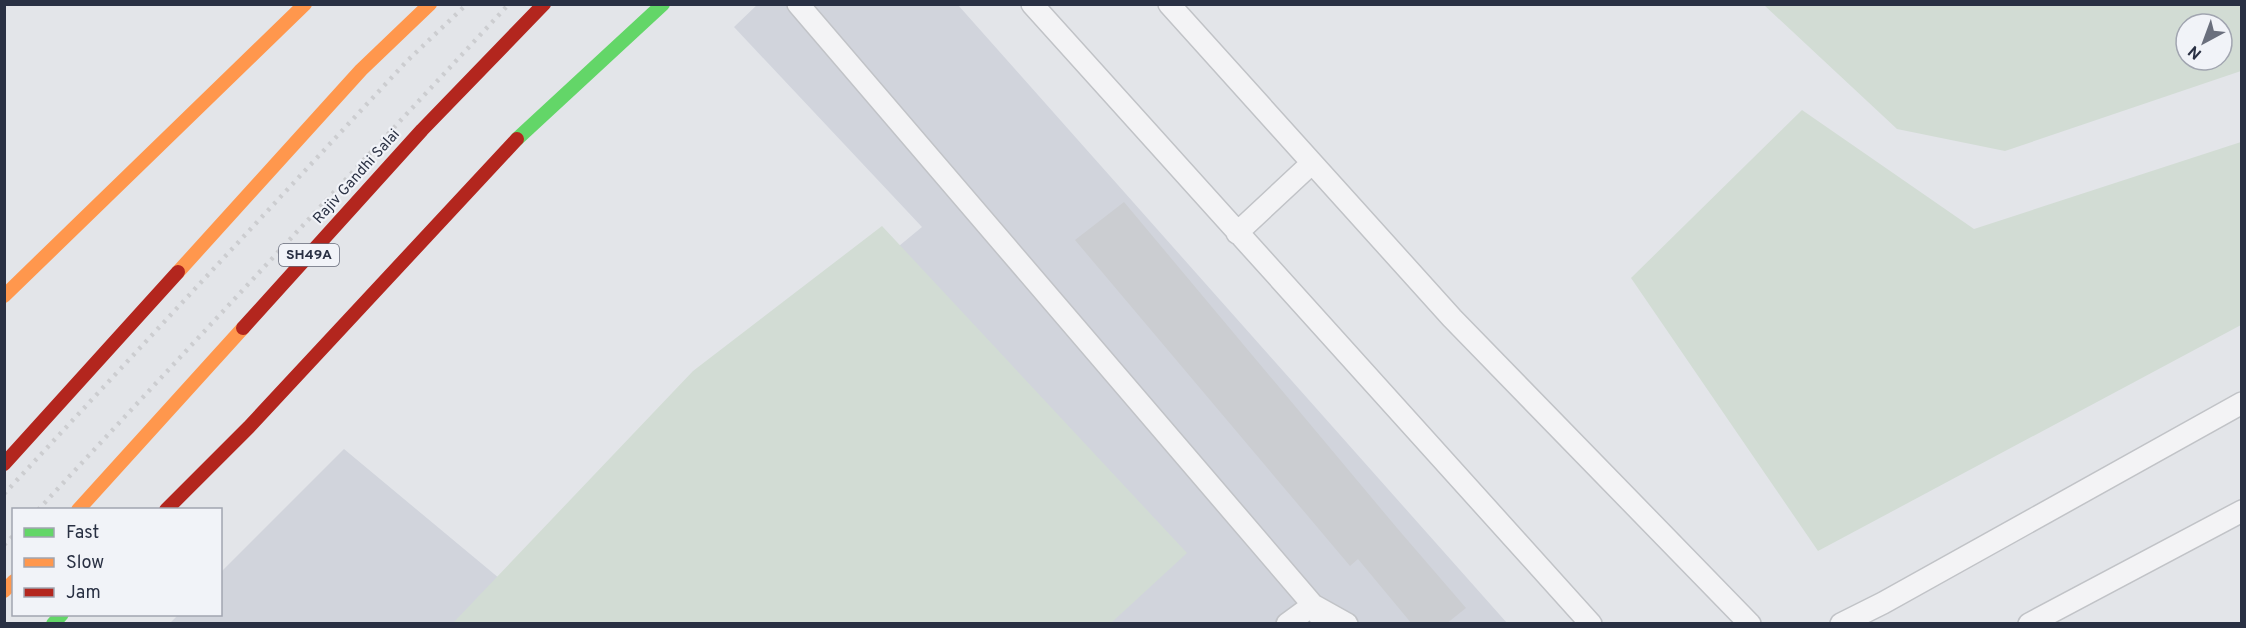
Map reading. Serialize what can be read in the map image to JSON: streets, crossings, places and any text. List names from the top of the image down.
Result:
{
  "streets": {
    "main road": ["Rajiv Gandhi Salai", "SH49A"]
  },
  "legend": ["Fast", "Slow", "Jam"],
  "north": "bottom left"
}
